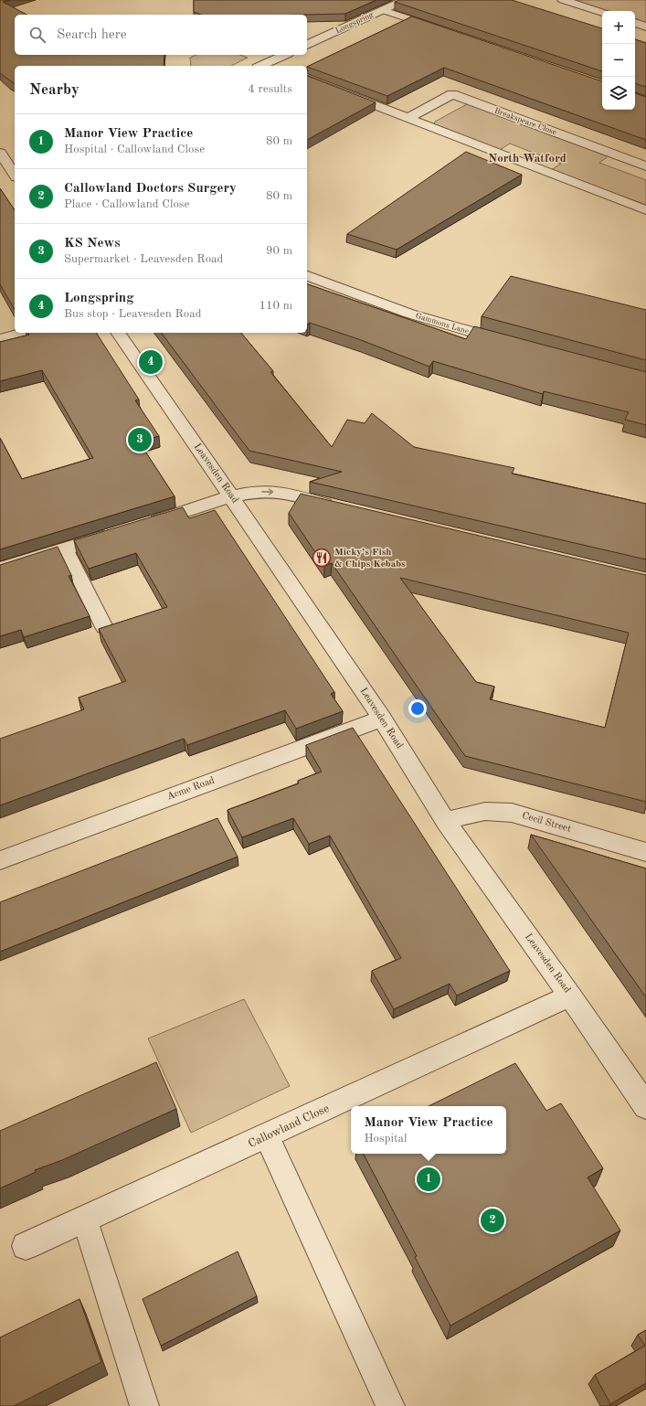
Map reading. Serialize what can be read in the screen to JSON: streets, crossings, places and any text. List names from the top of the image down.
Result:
{
  "streets": {
    "street": [
      "Longspring",
      "Breakspeare Close",
      "Gammons Lane",
      "Leavesden Road",
      "Acme Road",
      "Cecil Street",
      "Callowland Close"
    ]
  },
  "crossings": [
    ["Leavesden Road", "Acme Road"],
    ["Leavesden Road", "Cecil Street"],
    ["Leavesden Road", "Callowland Close"]
  ],
  "districts": ["North Watford"],
  "places": {
    "restaurant": ["Micky’s Fish & Chips Kebabs"]
  },
  "page": {
    "map_buttons": ["+", "−"],
    "search": "Search here",
    "heading": ["Nearby", "4 results"],
    "list": [
      {
        "mark": "1",
        "name": "Manor View Practice",
        "note": "Hospital · Callowland Close",
        "value": "80 m"
      },
      {
        "mark": "2",
        "name": "Callowland Doctors Surgery",
        "note": "Place · Callowland Close",
        "value": "80 m"
      },
      {
        "mark": "3",
        "name": "KS News",
        "note": "Supermarket · Leavesden Road",
        "value": "90 m"
      },
      {
        "mark": "4",
        "name": "Longspring",
        "note": "Bus stop · Leavesden Road",
        "value": "110 m"
      }
    ],
    "pins": [
      "4",
      "3",
      "1",
      "2"
    ],
    "popup": ["Manor View Practice", "Hospital"]
  }
}
